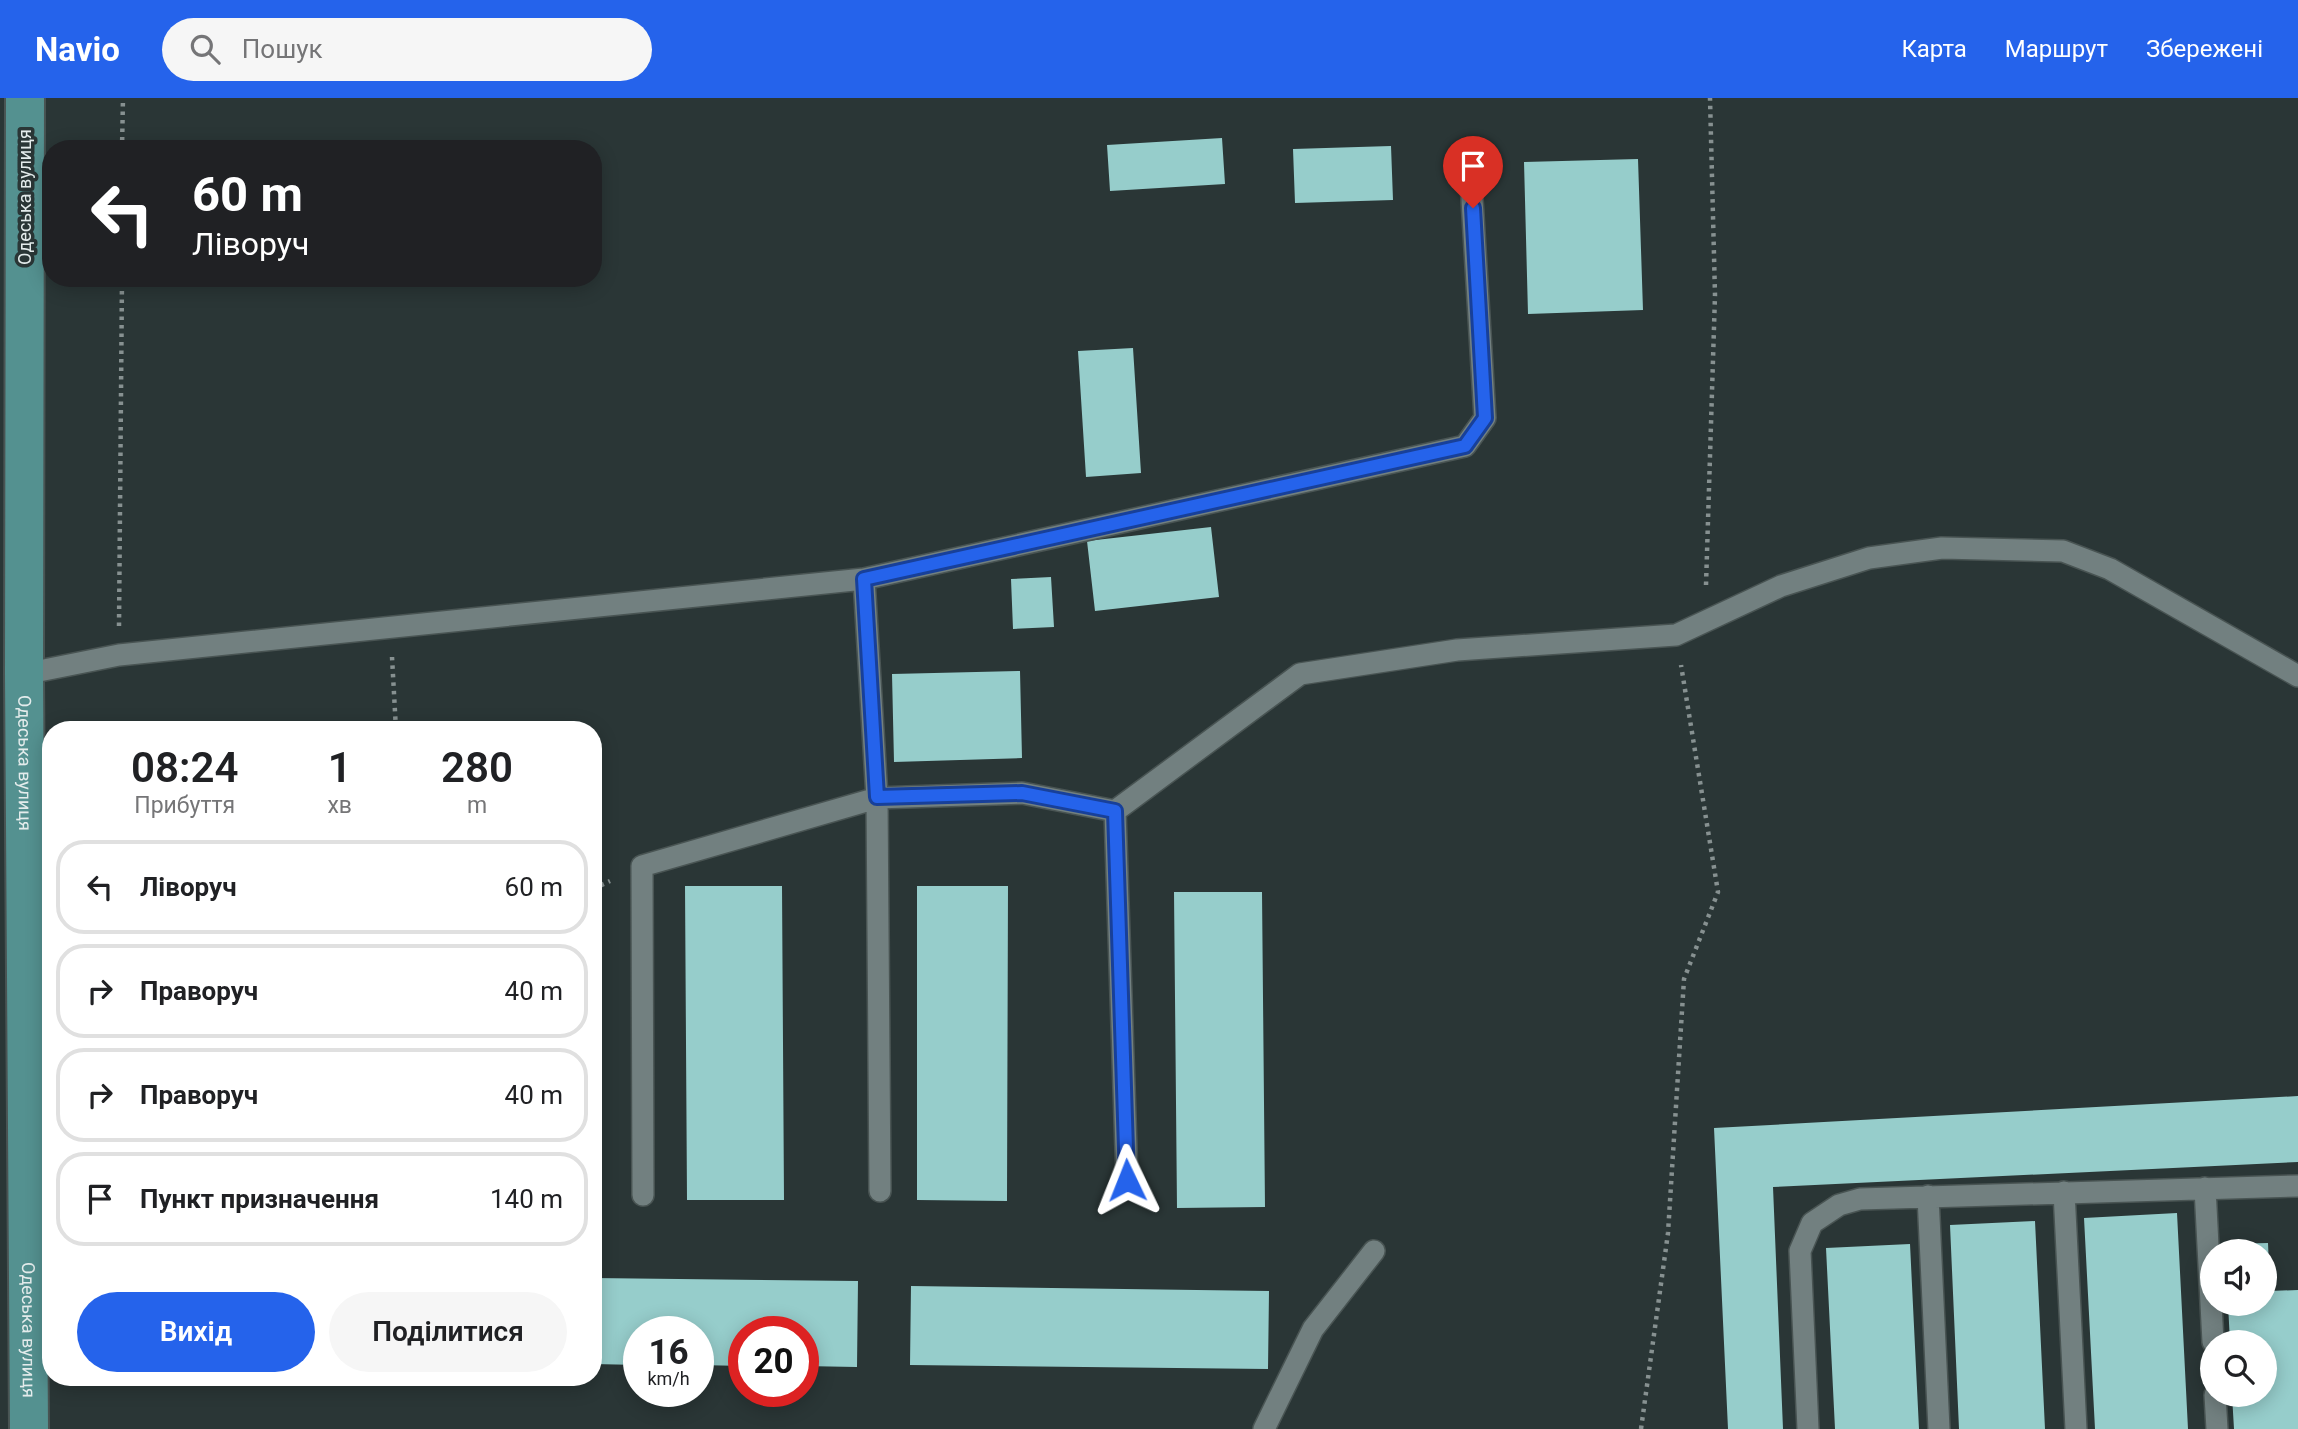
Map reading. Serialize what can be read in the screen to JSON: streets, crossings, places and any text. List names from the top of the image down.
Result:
{
  "streets": {
    "main road": ["Одеська вулиця"]
  },
  "page": {
    "header": "Navio",
    "search": "Пошук",
    "nav": ["Карта", "Маршрут", "Збережені"],
    "turn": ["60 m", "Ліворуч"],
    "eta": [
      "08:24",
      "Прибуття",
      "1",
      "хв",
      "280",
      "m"
    ],
    "list": [
      {
        "name": "Ліворуч",
        "value": "60 m"
      },
      {
        "name": "Праворуч",
        "value": "40 m"
      },
      {
        "name": "Праворуч",
        "value": "40 m"
      },
      {
        "name": "Пункт призначення",
        "value": "140 m"
      }
    ],
    "buttons": ["Вихід", "Поділитися"],
    "speed": "16 km/h",
    "limit": "20"
  }
}
